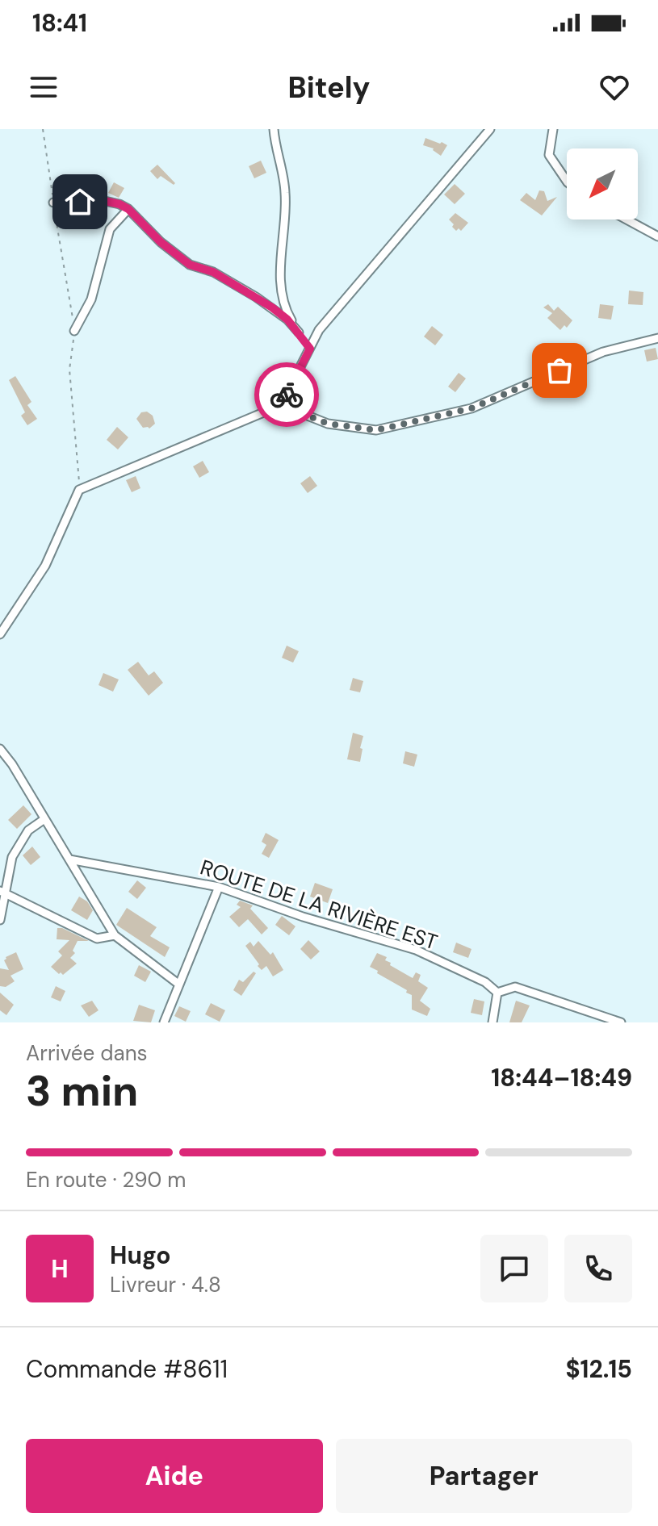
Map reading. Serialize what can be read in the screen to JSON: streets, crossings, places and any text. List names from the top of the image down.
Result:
{
  "streets": {
    "street": ["ROUTE DE LA RIVIÈRE EST"]
  },
  "north": "bottom left",
  "page": {
    "status": "18:41",
    "header": "Bitely",
    "heading": ["3 min", "Arrivée dans", "18:44–18:49"],
    "panel": [
      "Hugo",
      "Livreur · 4.8",
      "Commande #8611",
      "$12.15"
    ],
    "bar": "En route · 290 m",
    "round": "H",
    "buttons": ["Aide", "Partager"]
  }
}
